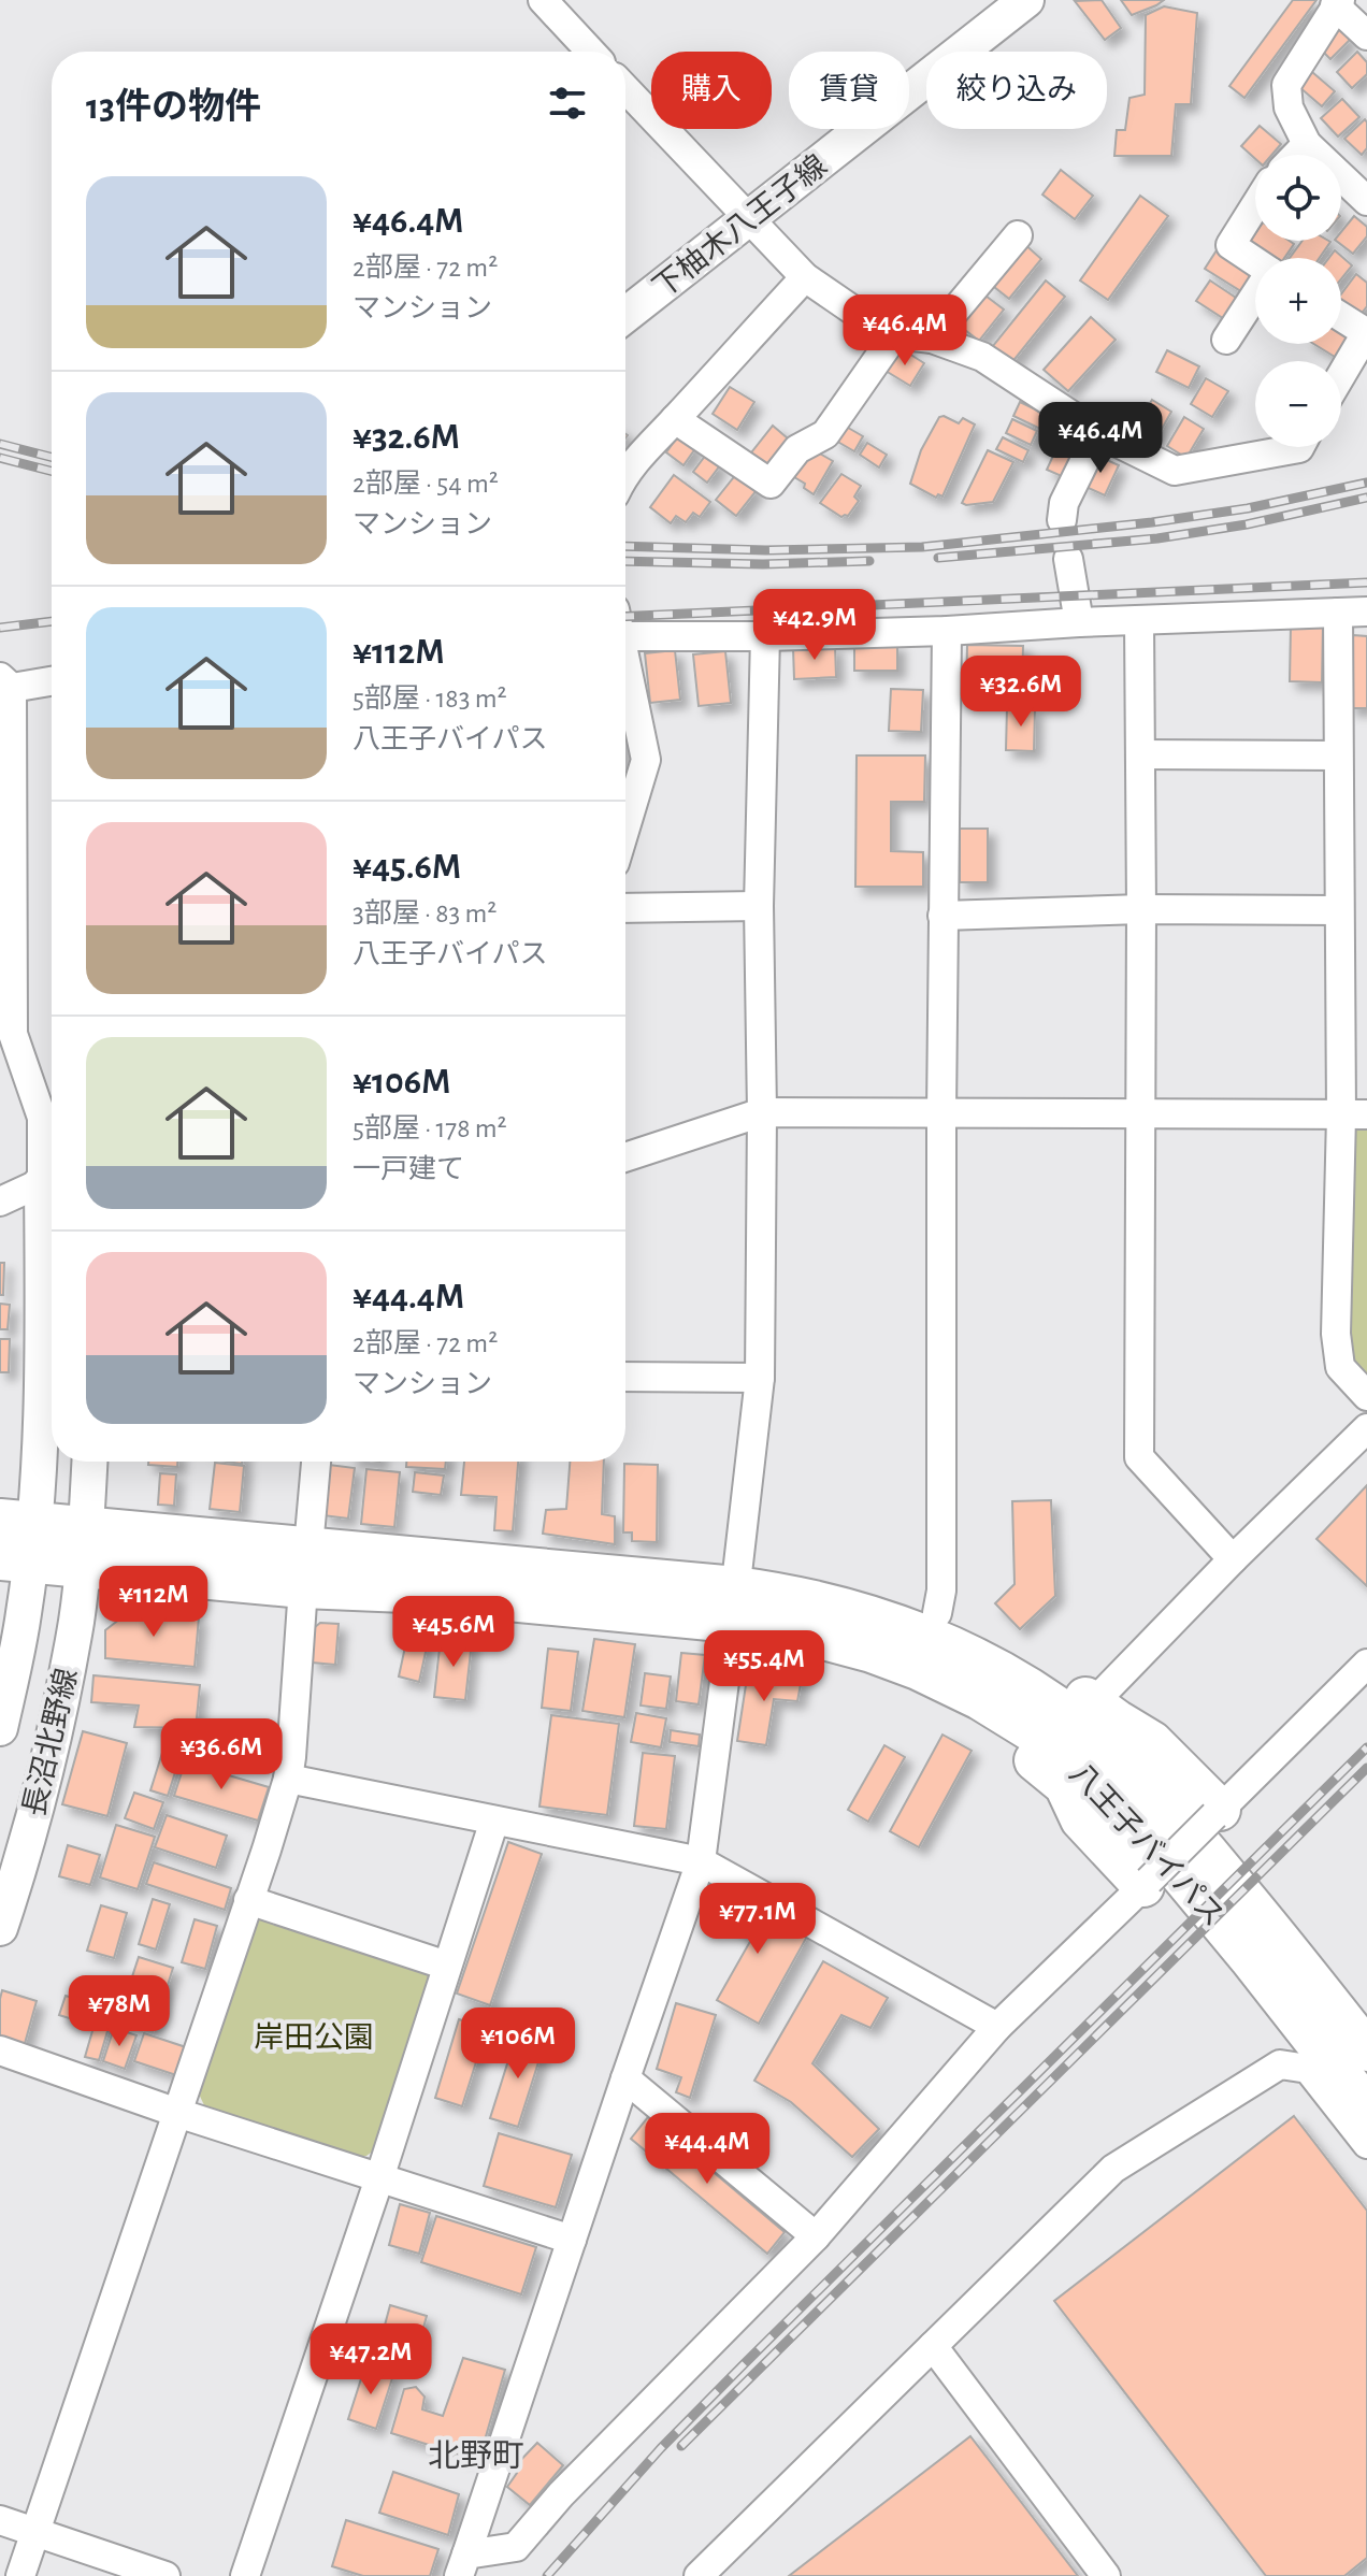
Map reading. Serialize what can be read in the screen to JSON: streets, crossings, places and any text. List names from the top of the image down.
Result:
{
  "streets": {
    "highway": ["八王子バイパス"],
    "main road": ["下柚木八王子線", "長沼北野線"]
  },
  "crossings": [
    ["長沼北野線", "八王子バイパス"]
  ],
  "districts": ["北野町"],
  "parks": ["岸田公園"],
  "page": {
    "chip": ["購入", "賃貸", "絞り込み"],
    "heading": "13件の物件",
    "map_buttons": ["+", "−"],
    "list": [
      {
        "name": "¥46.4M",
        "note": "2部屋 · 72 m² · マンション"
      },
      {
        "name": "¥32.6M",
        "note": "2部屋 · 54 m² · マンション"
      },
      {
        "name": "¥112M",
        "note": "5部屋 · 183 m² · 八王子バイパス"
      },
      {
        "name": "¥45.6M",
        "note": "3部屋 · 83 m² · 八王子バイパス"
      },
      {
        "name": "¥106M",
        "note": "5部屋 · 178 m² · 一戸建て"
      },
      {
        "name": "¥44.4M",
        "note": "2部屋 · 72 m² · マンション"
      }
    ],
    "price": [
      "¥46.4M",
      "¥46.4M",
      "¥42.9M",
      "¥32.6M",
      "¥112M",
      "¥45.6M",
      "¥55.4M",
      "¥36.6M",
      "¥77.1M",
      "¥78M",
      "¥106M",
      "¥44.4M",
      "¥47.2M"
    ]
  }
}
